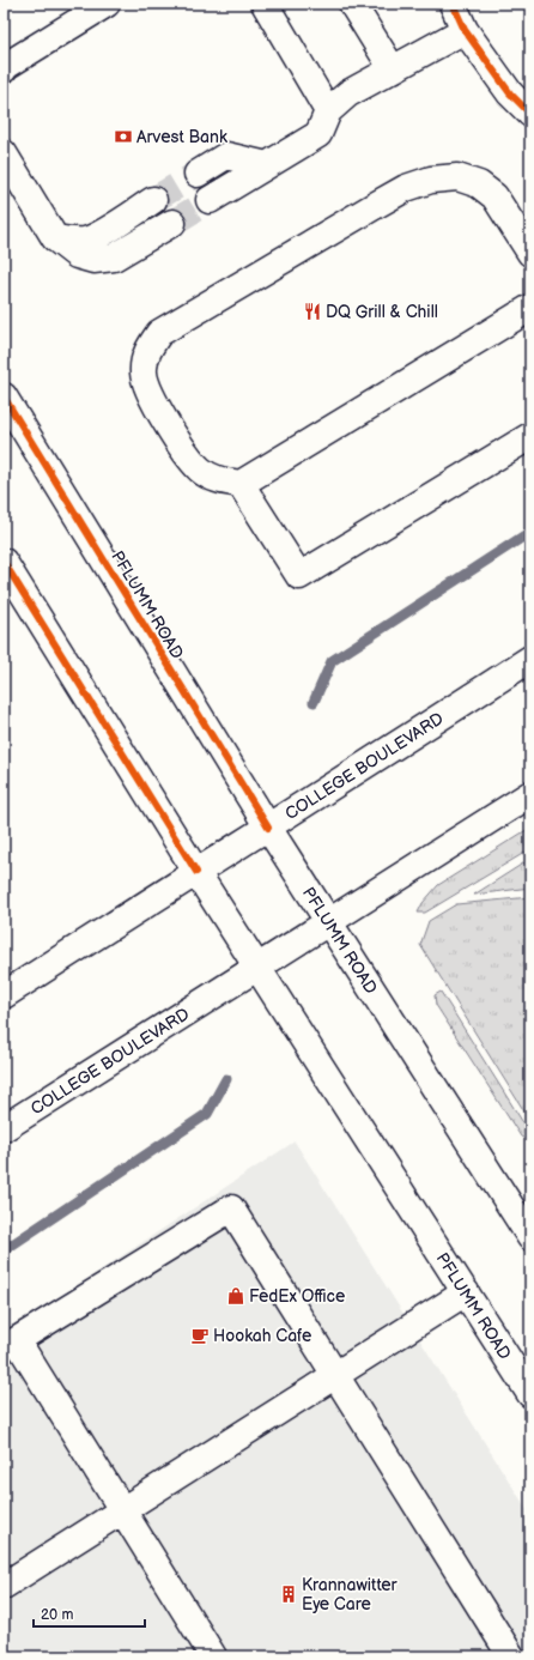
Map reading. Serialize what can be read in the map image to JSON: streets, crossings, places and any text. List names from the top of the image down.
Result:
{
  "streets": {
    "main road": ["PFLUMM ROAD", "COLLEGE BOULEVARD"]
  },
  "crossings": [
    ["PFLUMM ROAD", "COLLEGE BOULEVARD"]
  ],
  "places": {
    "bank": ["Arvest Bank"],
    "restaurant": ["DQ Grill & Chill"],
    "shop": ["FedEx Office"],
    "cafe": ["Hookah Cafe"],
    "building": ["Krannawitter Eye Care"]
  },
  "scale_bar": "20 m"
}
